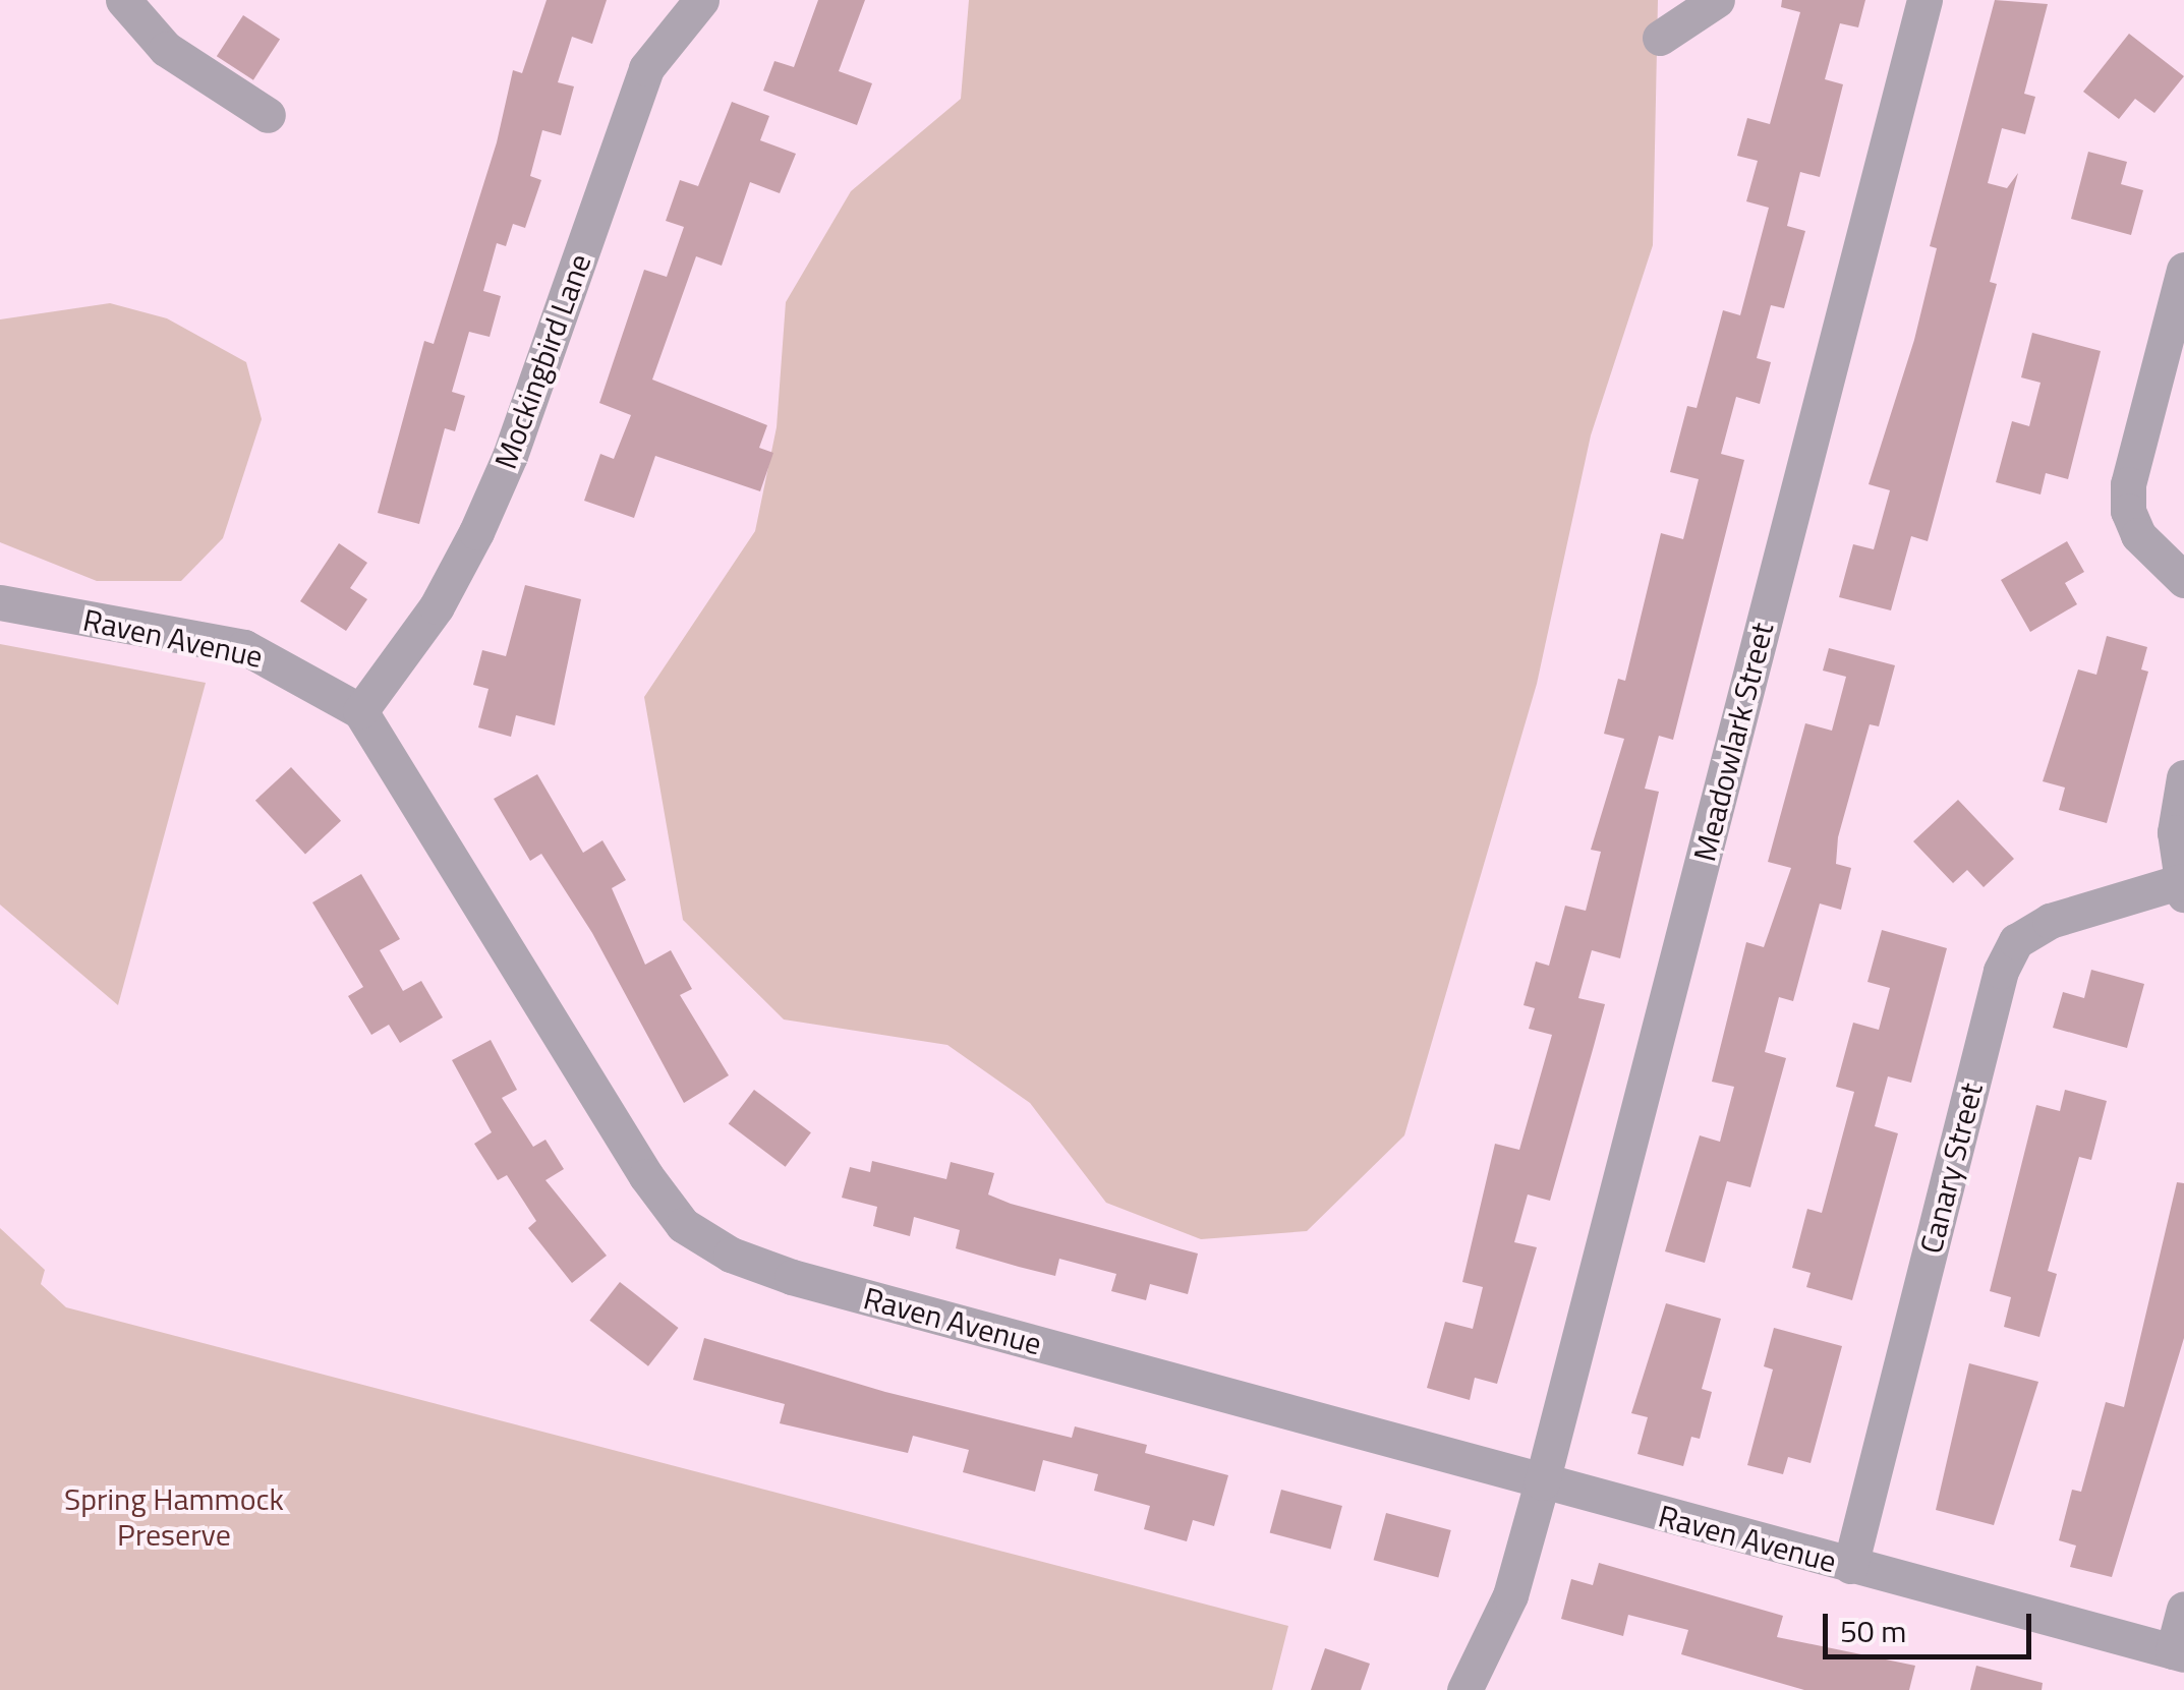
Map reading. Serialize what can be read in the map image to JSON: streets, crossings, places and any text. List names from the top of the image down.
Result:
{
  "streets": {
    "street": [
      "Mockingbird Lane",
      "Raven Avenue",
      "Meadowlark Street",
      "Canary Street"
    ]
  },
  "crossings": [
    ["Mockingbird Lane", "Raven Avenue"],
    ["Raven Avenue", "Meadowlark Street"],
    ["Raven Avenue", "Canary Street"]
  ],
  "parks": ["Spring Hammock Preserve"],
  "scale_bar": "50 m"
}
